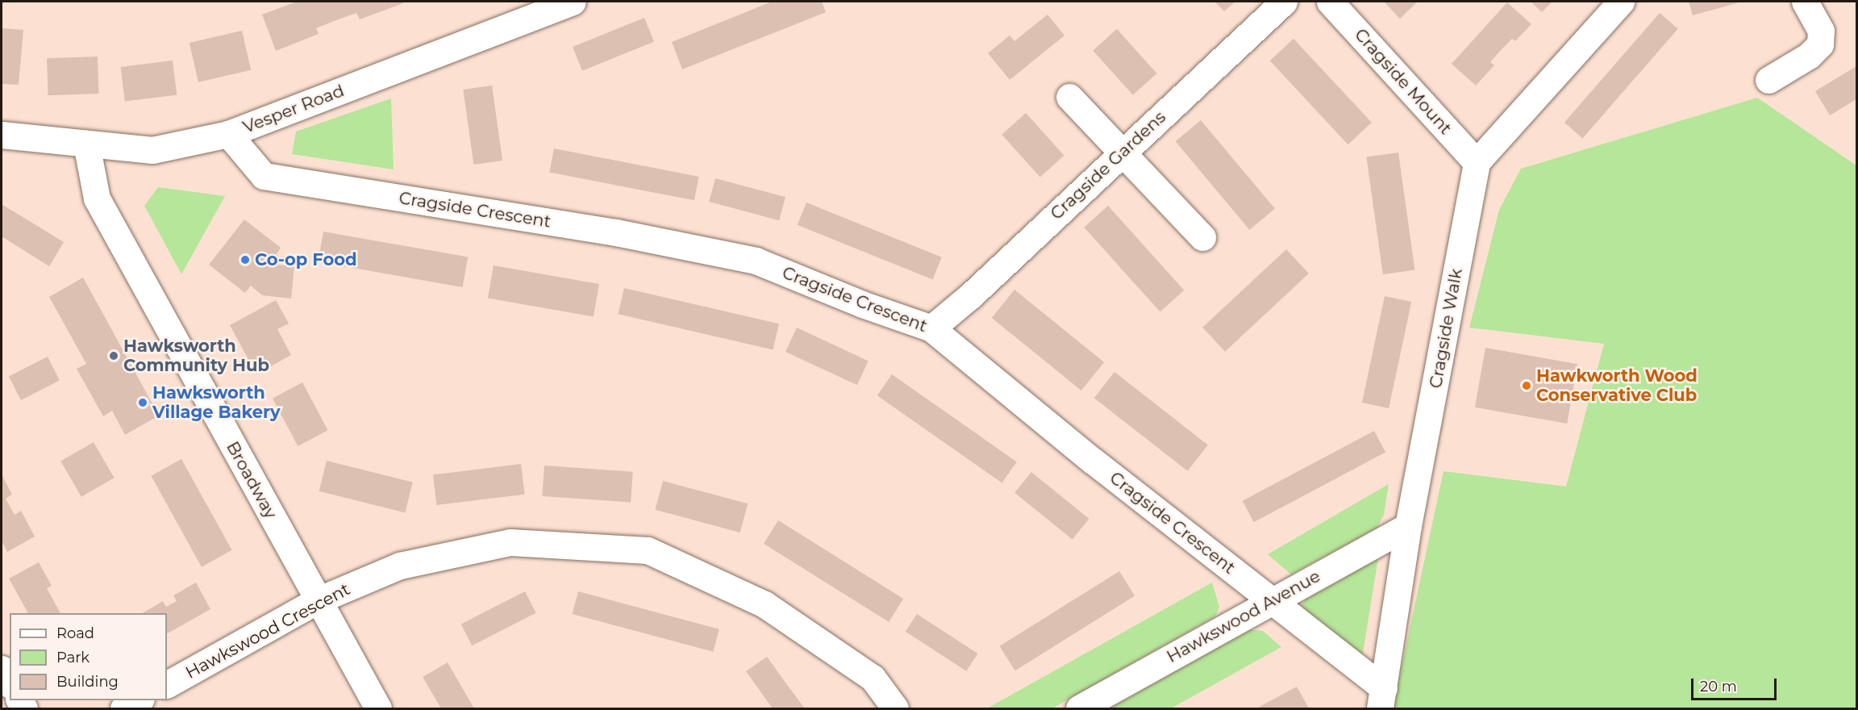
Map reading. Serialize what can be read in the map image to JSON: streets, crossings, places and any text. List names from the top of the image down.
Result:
{
  "streets": {
    "street": [
      "Cragside Mount",
      "Vesper Road",
      "Cragside Gardens",
      "Cragside Crescent",
      "Cragside Walk",
      "Broadway",
      "Hawkswood Avenue",
      "Hawkswood Crescent"
    ]
  },
  "crossings": [
    ["Cragside Mount", "Cragside Walk"],
    ["Vesper Road", "Cragside Crescent"],
    ["Vesper Road", "Broadway"],
    ["Cragside Gardens", "Cragside Crescent"],
    ["Cragside Crescent", "Cragside Walk"],
    ["Cragside Crescent", "Hawkswood Avenue"],
    ["Cragside Walk", "Hawkswood Avenue"],
    ["Broadway", "Hawkswood Crescent"]
  ],
  "places": [
    "Co-op Food",
    "Hawksworth Community Hub",
    "Hawkworth Wood Conservative Club",
    "Hawksworth Village Bakery"
  ],
  "legend": ["Road", "Park", "Building"],
  "scale_bar": "20 m"
}
